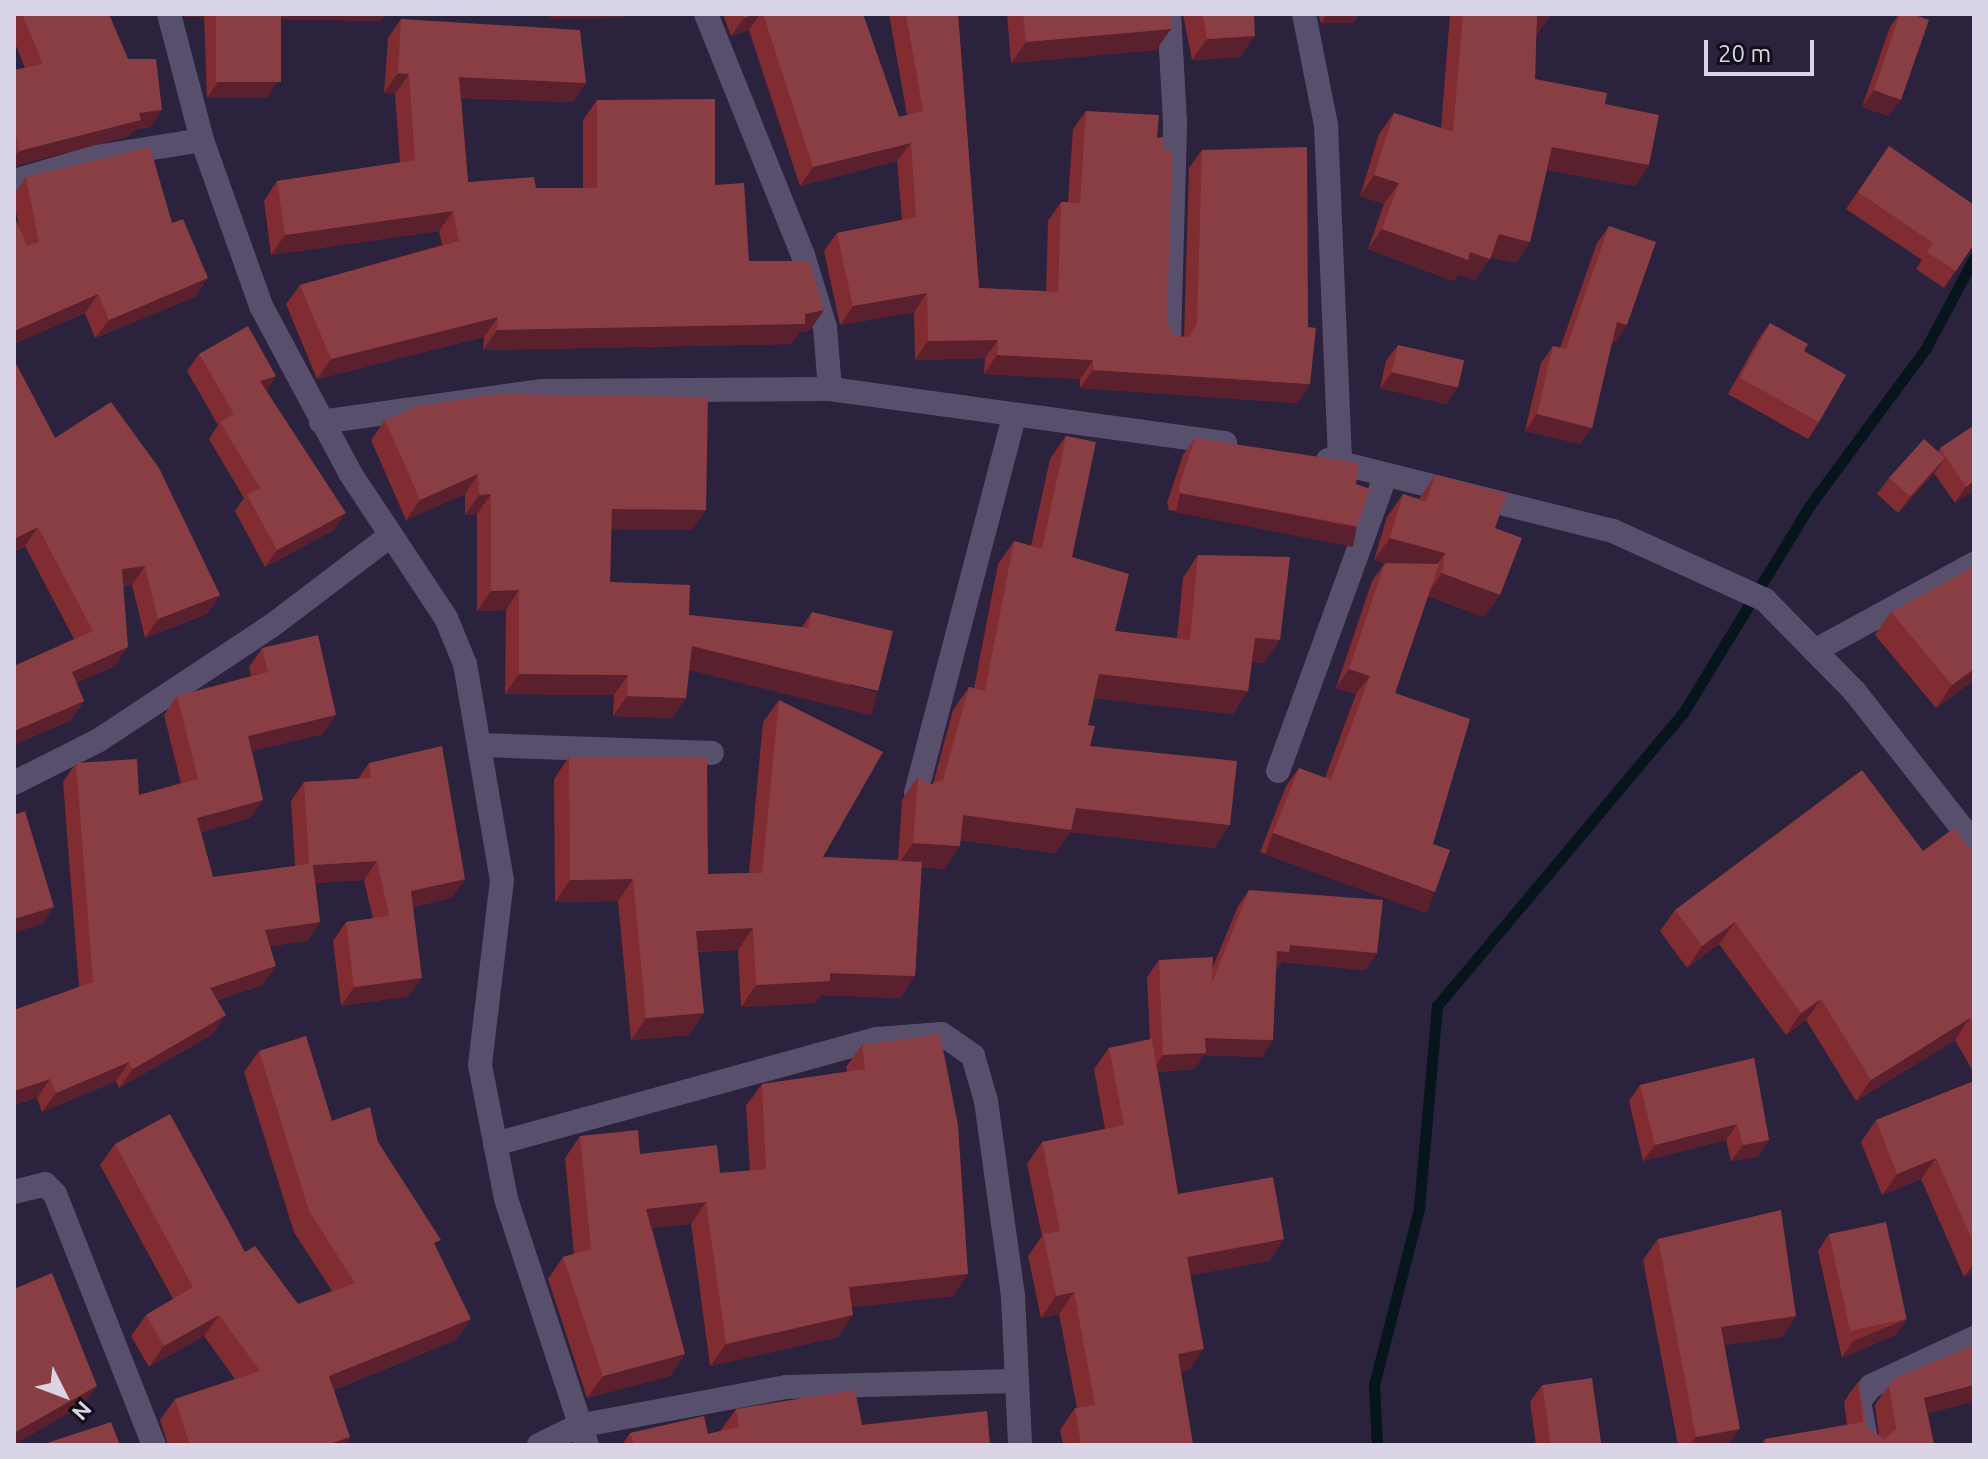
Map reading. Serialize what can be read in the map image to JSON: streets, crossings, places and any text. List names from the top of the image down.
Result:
{
  "scale_bar": "20 m",
  "north": "bottom right"
}
